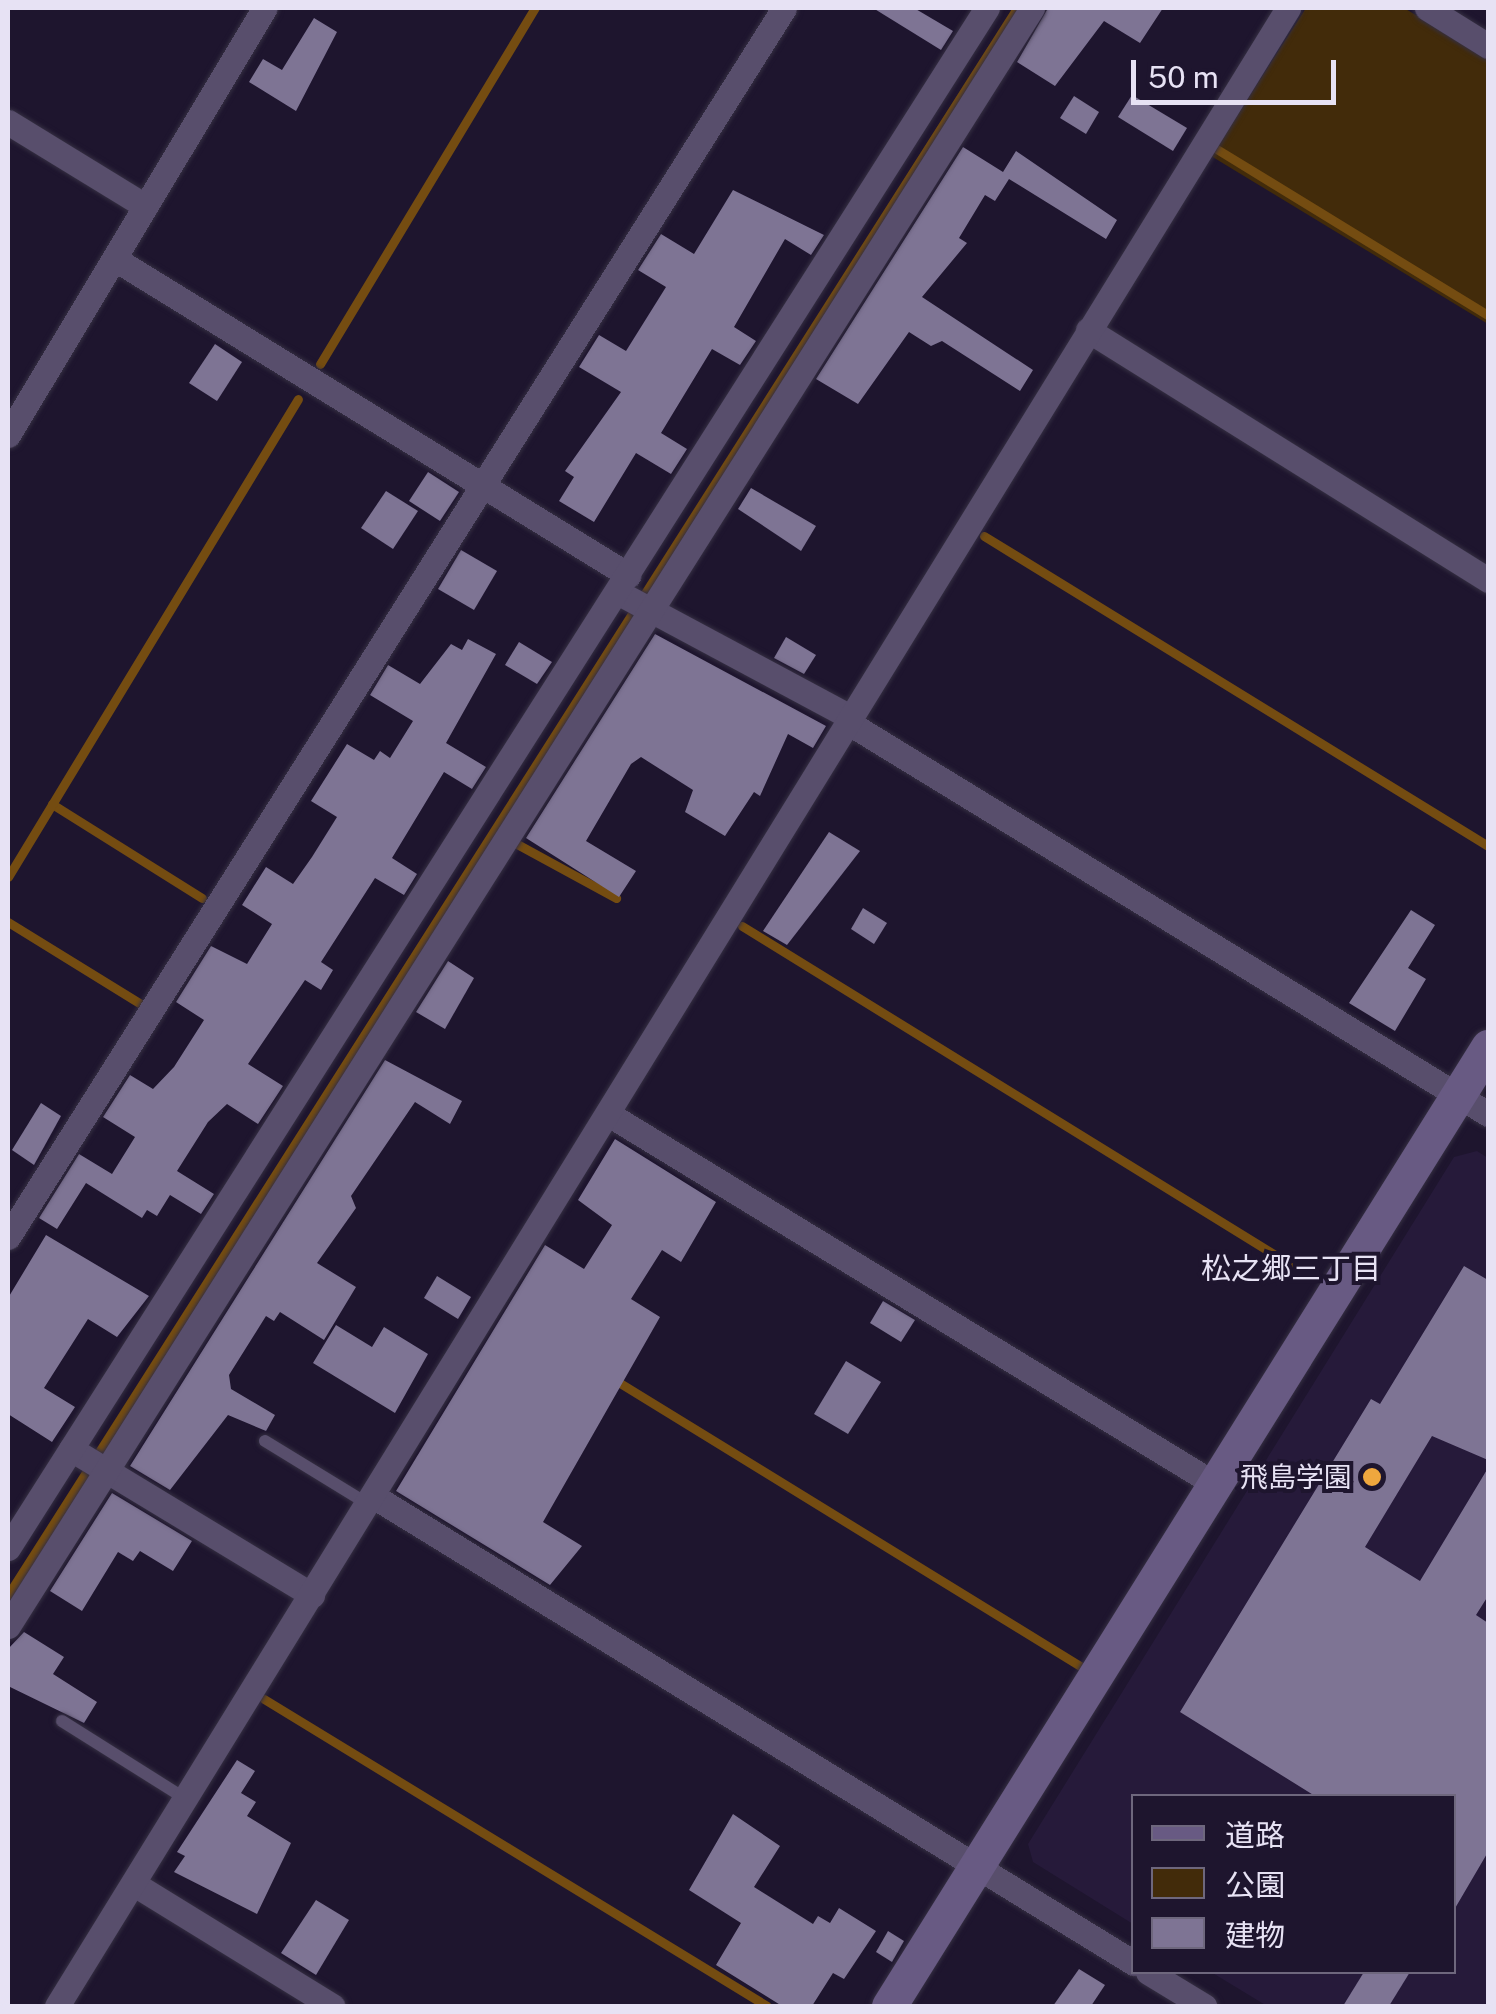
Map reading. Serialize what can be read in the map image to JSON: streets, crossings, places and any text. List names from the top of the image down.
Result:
{
  "districts": ["松之郷三丁目"],
  "places": ["飛島学園"],
  "legend": ["道路", "公園", "建物"],
  "scale_bar": "50 m"
}
